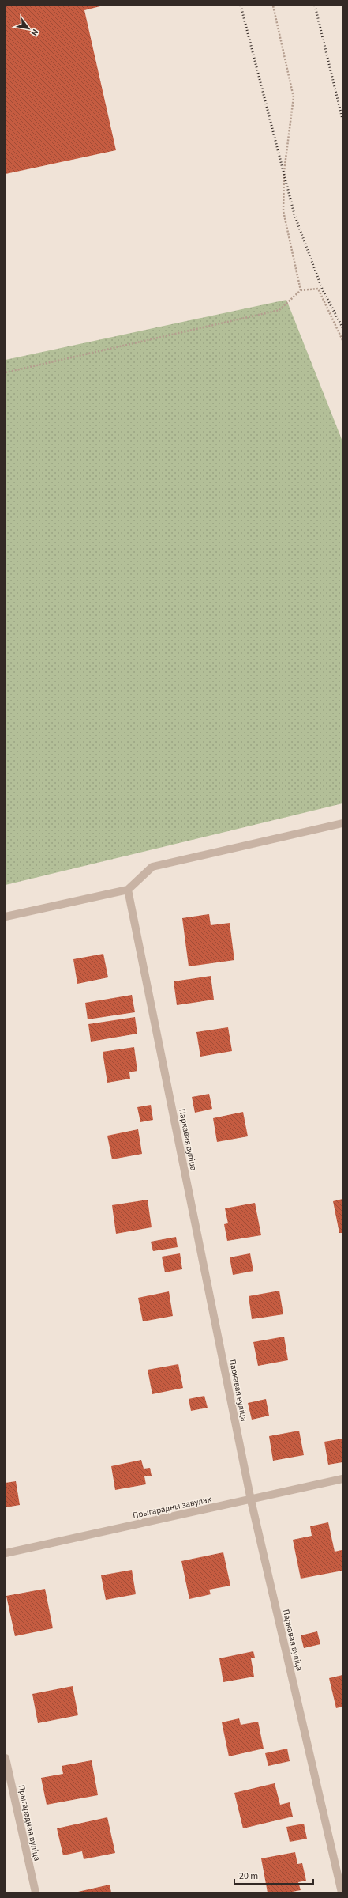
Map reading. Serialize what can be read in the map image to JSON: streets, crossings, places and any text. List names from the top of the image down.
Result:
{
  "streets": {
    "street": ["Паркавая вуліца", "Прыгарадны завулак", "Прыгарадная вуліца"]
  },
  "crossings": [
    ["Паркавая вуліца", "Прыгарадны завулак"]
  ],
  "scale_bar": "20 m",
  "north": "bottom right"
}
